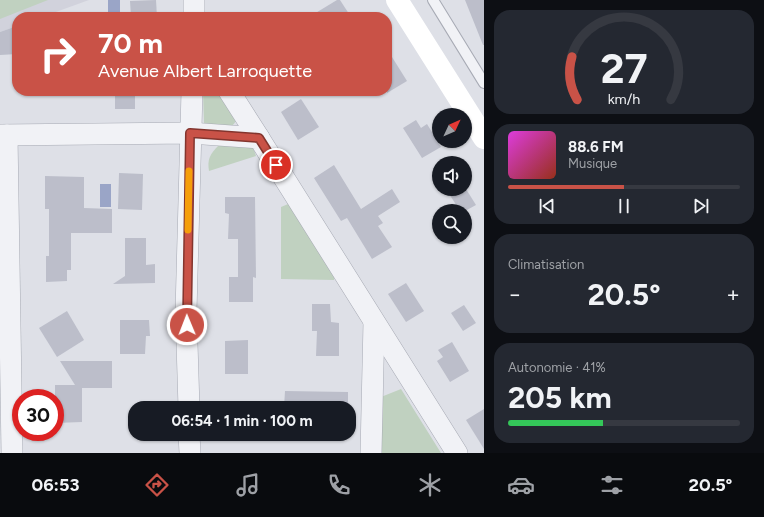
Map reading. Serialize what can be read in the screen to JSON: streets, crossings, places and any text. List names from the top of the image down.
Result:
{
  "north": "top right",
  "page": {
    "turn": ["70 m", "Avenue Albert Larroquette"],
    "song": ["88.6 FM", "Musique"],
    "tile": [
      "Climatisation",
      ["Autonomie · 41%", "205 km"]
    ],
    "heat": ["−", "20.5°", "+"],
    "limit": "30",
    "trip": "06:54 · 1 min · 100 m",
    "tabs": ["06:53", "20.5°"],
    "gauge": ["27", "km/h"]
  }
}
